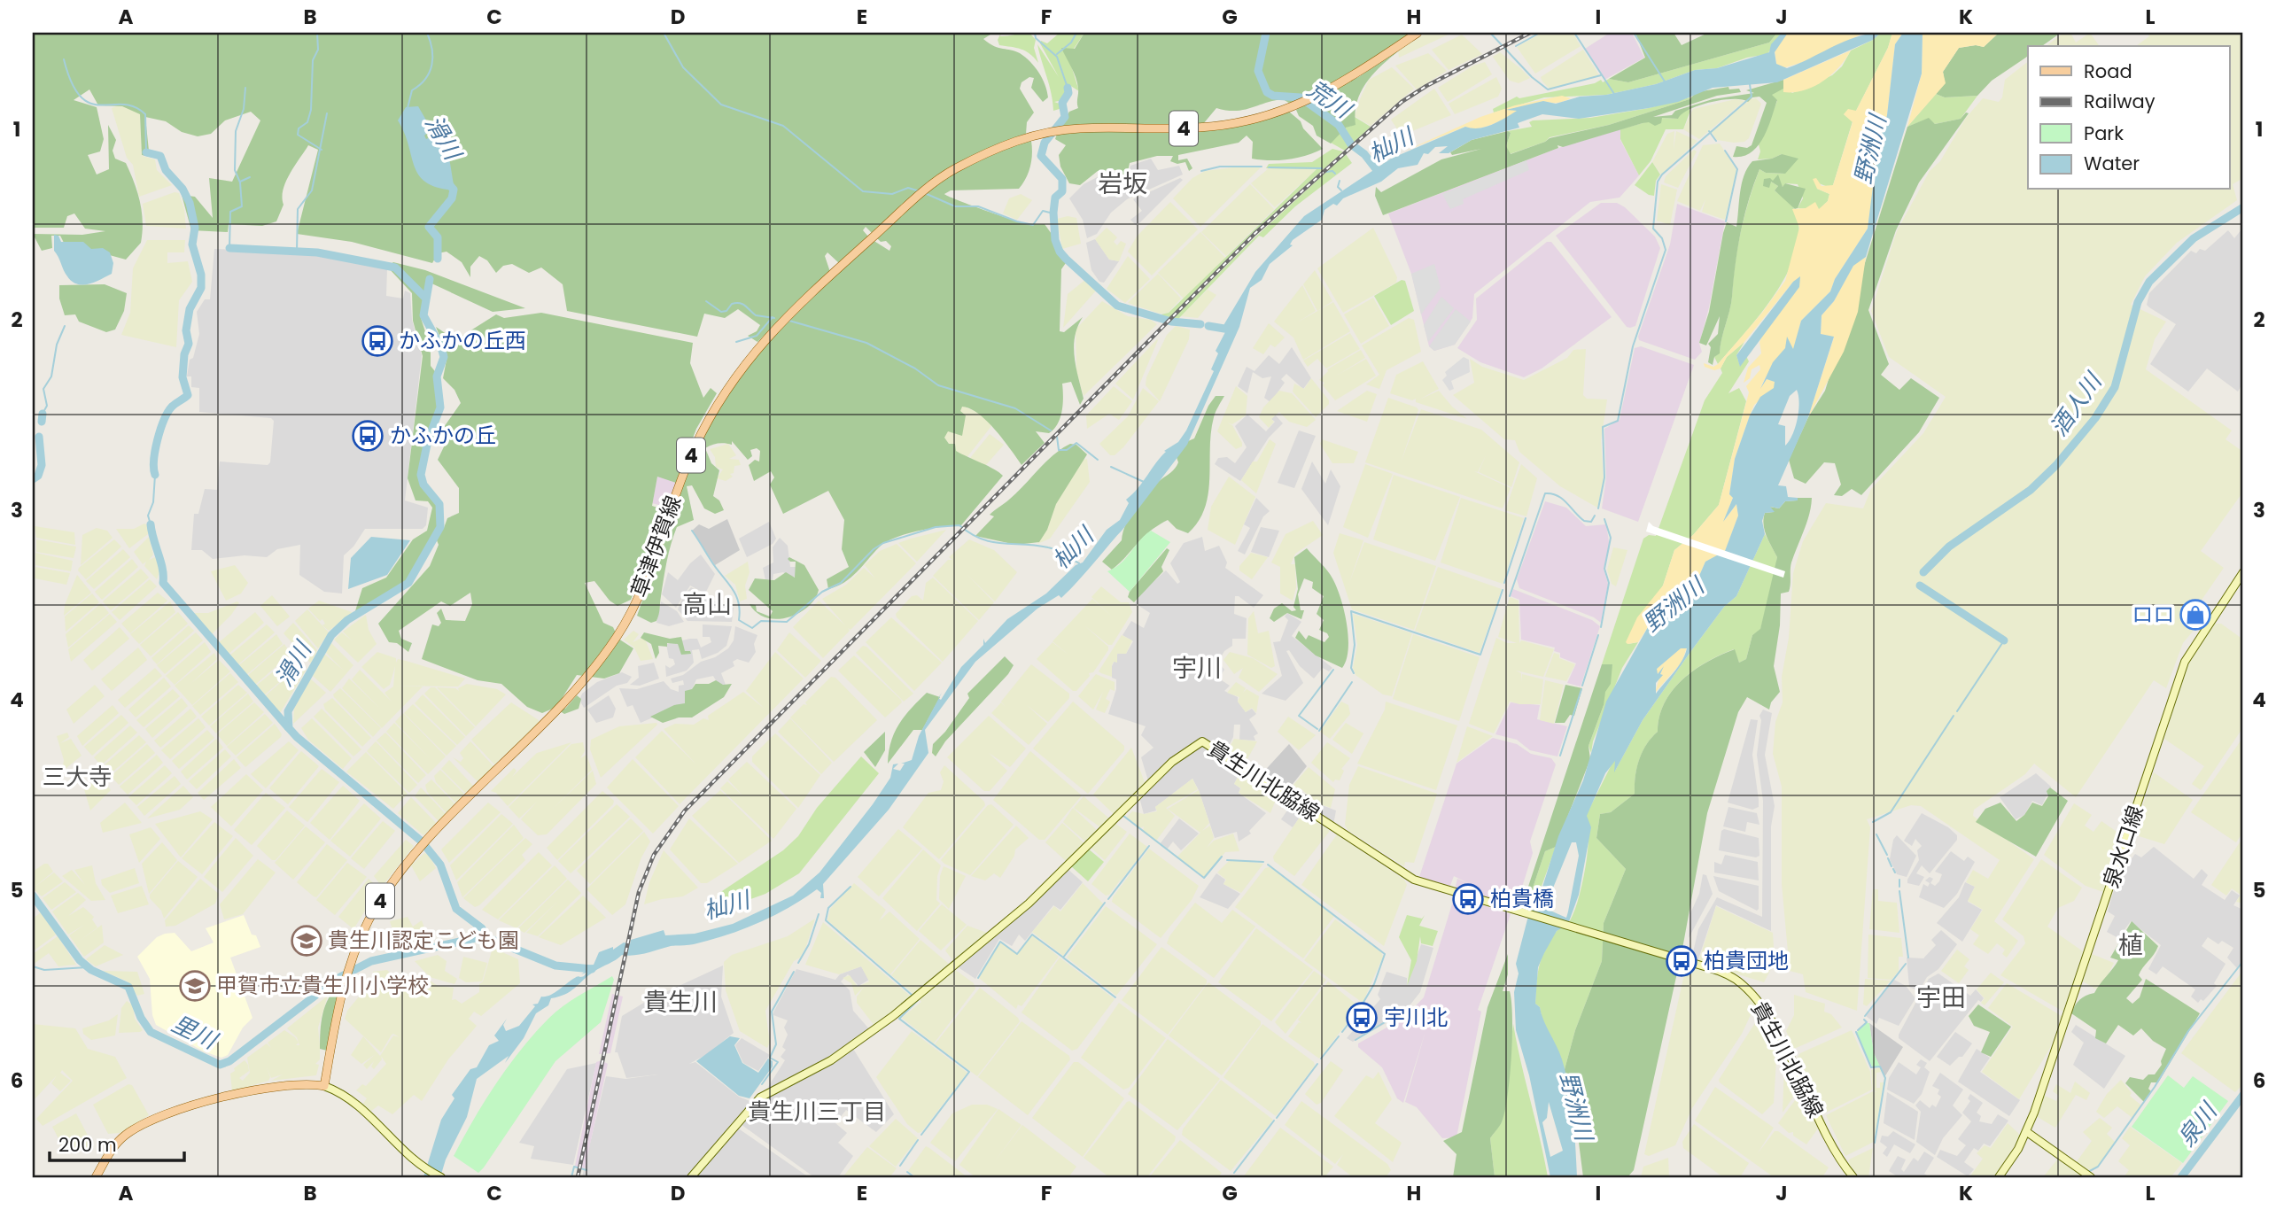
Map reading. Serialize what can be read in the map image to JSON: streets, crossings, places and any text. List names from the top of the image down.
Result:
{
  "streets": {
    "main road": [
      "4",
      "草津伊賀線",
      "貴生川北脇線",
      "泉水口線"
    ]
  },
  "districts": [
    "岩坂",
    "高山",
    "宇川",
    "三大寺",
    "植",
    "宇田",
    "貴生川",
    "貴生川三丁目"
  ],
  "water": [
    "荒川",
    "滑川",
    "杣川",
    "野洲川",
    "酒人川",
    "里川",
    "泉川"
  ],
  "places": {
    "bus stop": [
      "かふかの丘西",
      "かふかの丘",
      "柏貴橋",
      "柏貴団地",
      "宇川北"
    ],
    "shop": ["ロロ"],
    "school or university": ["貴生川認定こども園", "甲賀市立貴生川小学校"]
  },
  "legend": [
    "Road",
    "Railway",
    "Park",
    "Water"
  ],
  "scale_bar": "200 m",
  "grid": {
    "columns": [
      "A",
      "B",
      "C",
      "D",
      "E",
      "F",
      "G",
      "H",
      "I",
      "J",
      "K",
      "L"
    ],
    "rows": [
      "1",
      "2",
      "3",
      "4",
      "5",
      "6"
    ]
  }
}
